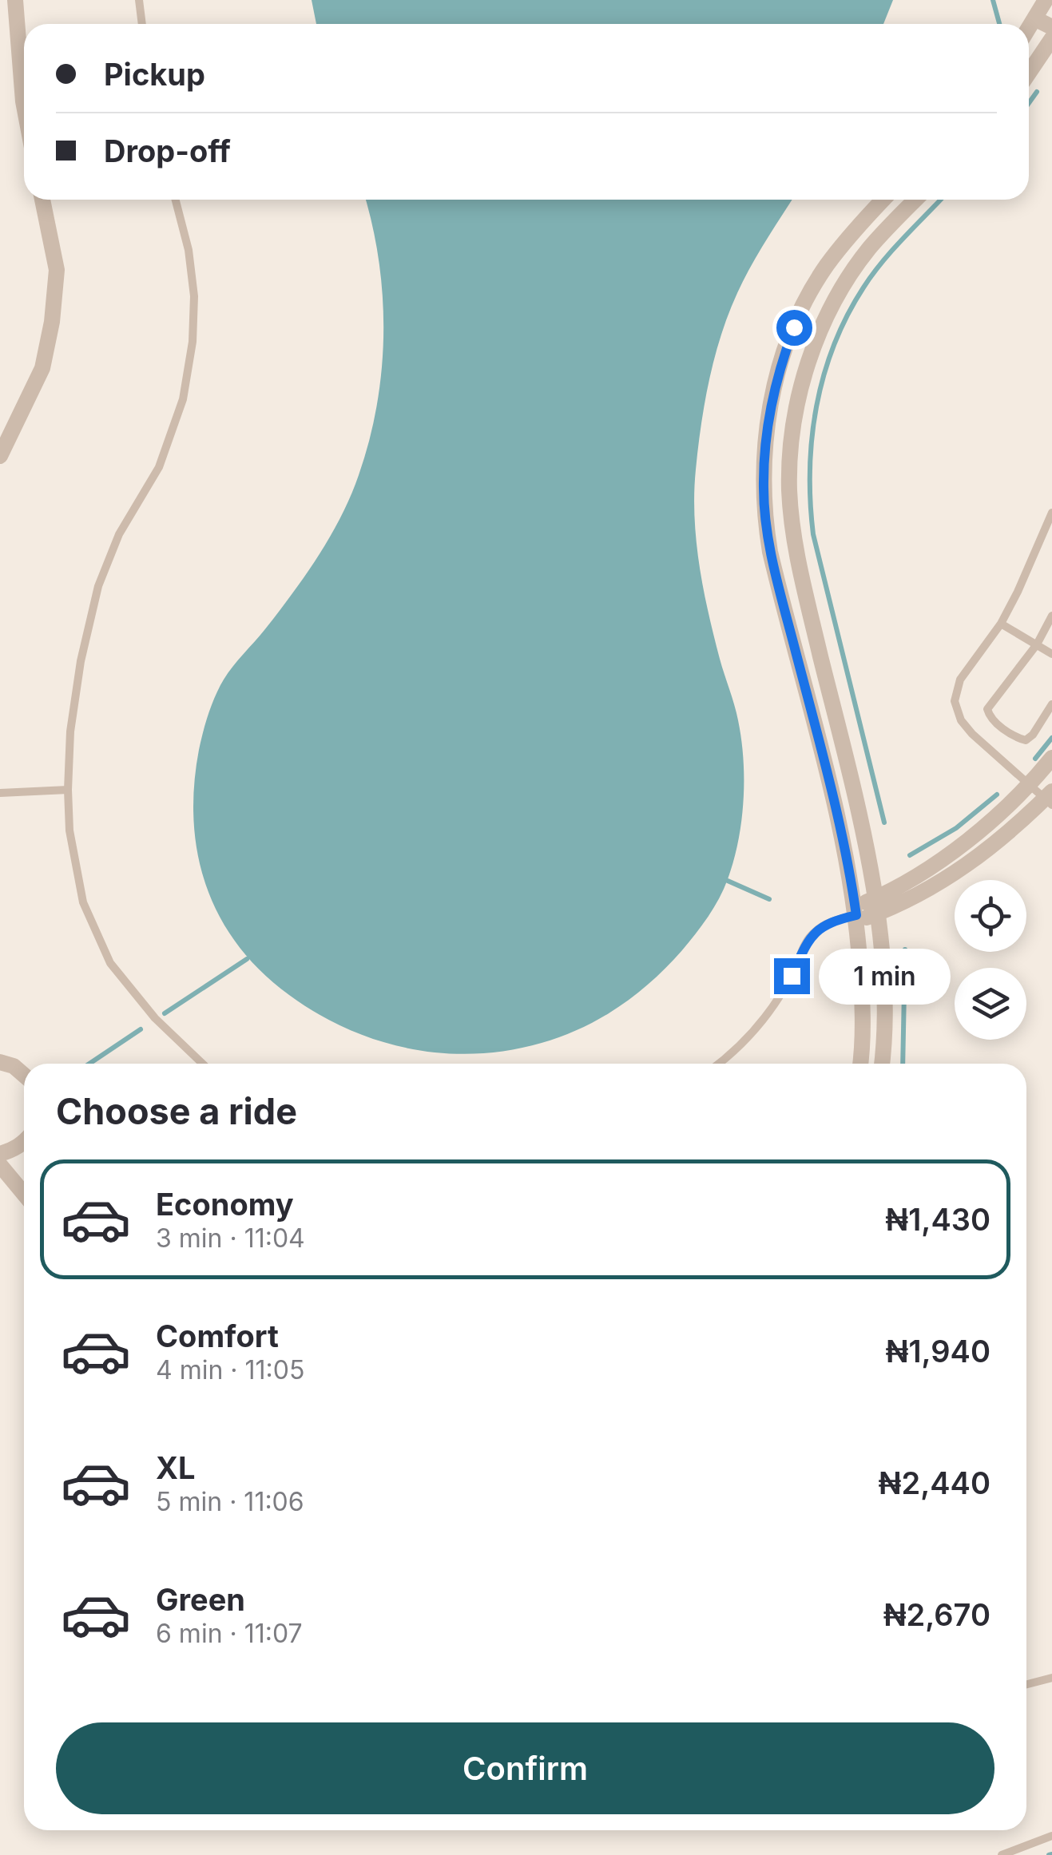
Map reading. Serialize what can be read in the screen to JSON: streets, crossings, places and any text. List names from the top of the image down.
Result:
{
  "page": {
    "banner": ["Pickup", "Drop-off"],
    "bubble": "1 min",
    "heading": "Choose a ride",
    "list": [
      {
        "name": "Economy",
        "note": "3 min · 11:04",
        "value": "₦1,430"
      },
      {
        "name": "Comfort",
        "note": "4 min · 11:05",
        "value": "₦1,940"
      },
      {
        "name": "XL",
        "note": "5 min · 11:06",
        "value": "₦2,440"
      },
      {
        "name": "Green",
        "note": "6 min · 11:07",
        "value": "₦2,670"
      }
    ],
    "buttons": "Confirm"
  }
}
